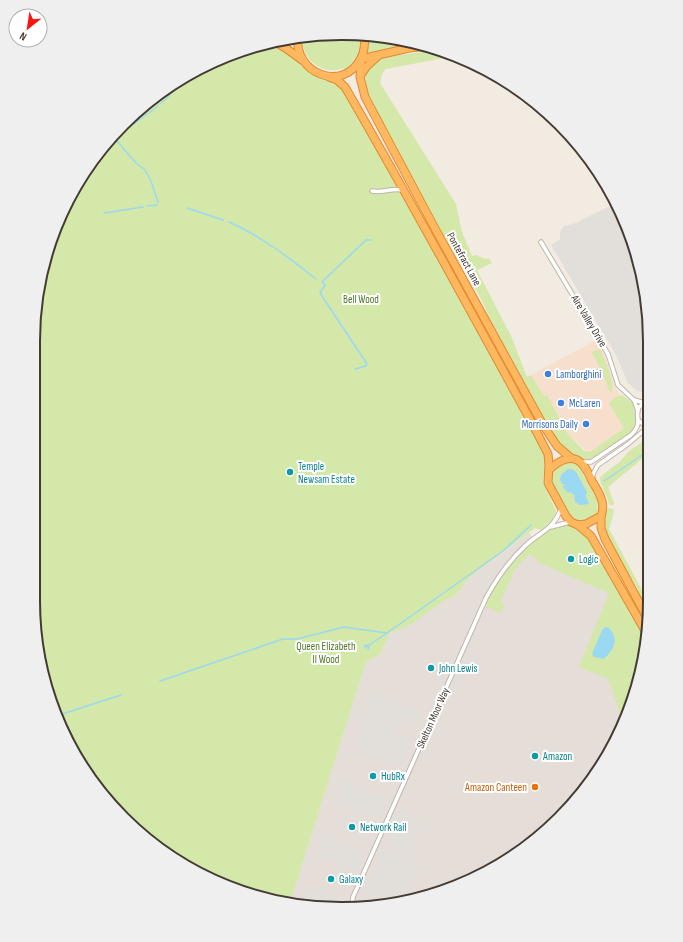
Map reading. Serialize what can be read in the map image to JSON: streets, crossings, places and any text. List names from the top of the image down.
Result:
{
  "streets": {
    "highway": ["Pontefract Lane"],
    "street": ["Aire Valley Drive", "Skelton Moor Way"]
  },
  "crossings": [
    ["Pontefract Lane", "Skelton Moor Way"]
  ],
  "parks": ["Bell Wood", "Queen Elizabeth II Wood"],
  "places": [
    "Lamborghini",
    "McLaren",
    "Morrisons Daily",
    "Temple Newsam Estate",
    "Logic",
    "John Lewis",
    "Amazon",
    "HubRx",
    "Amazon Canteen",
    "Network Rail",
    "Galaxy"
  ],
  "north": "bottom left"
}
